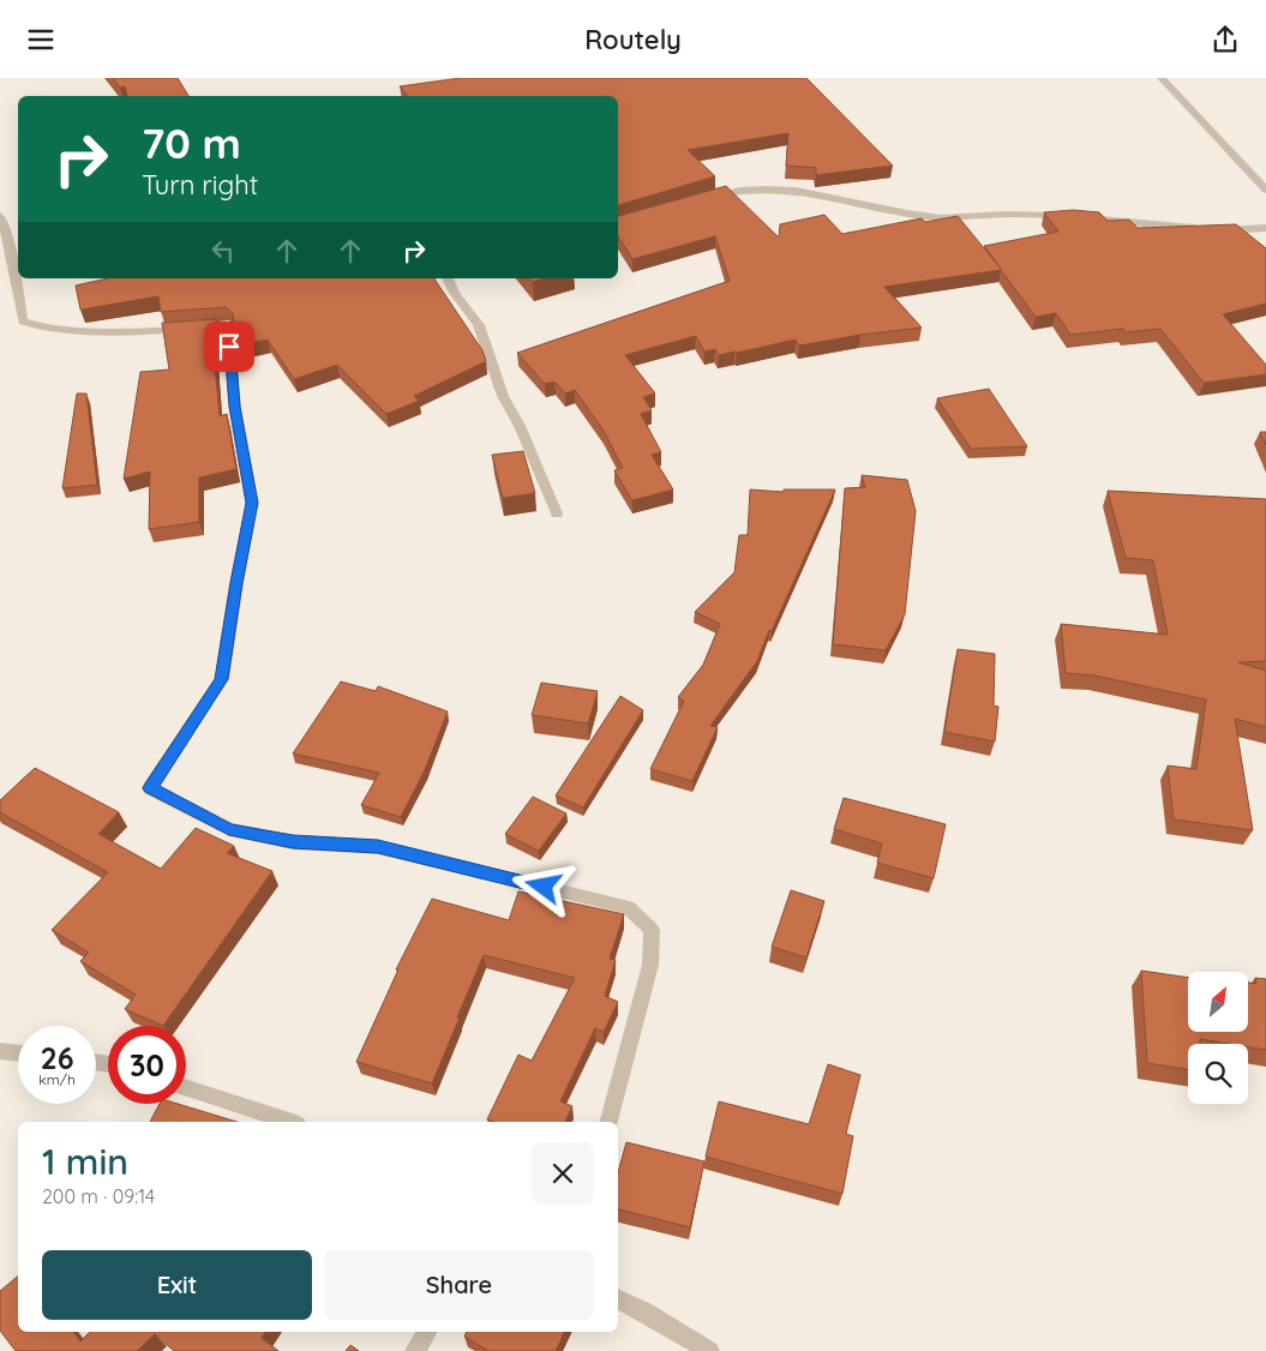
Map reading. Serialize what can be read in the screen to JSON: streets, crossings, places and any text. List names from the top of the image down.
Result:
{
  "north": "top right",
  "page": {
    "header": "Routely",
    "turn": ["70 m", "Turn right"],
    "speed": "26 km/h",
    "limit": "30",
    "heading": ["1 min", "200 m · 09:14"],
    "buttons": ["Exit", "Share"]
  }
}
